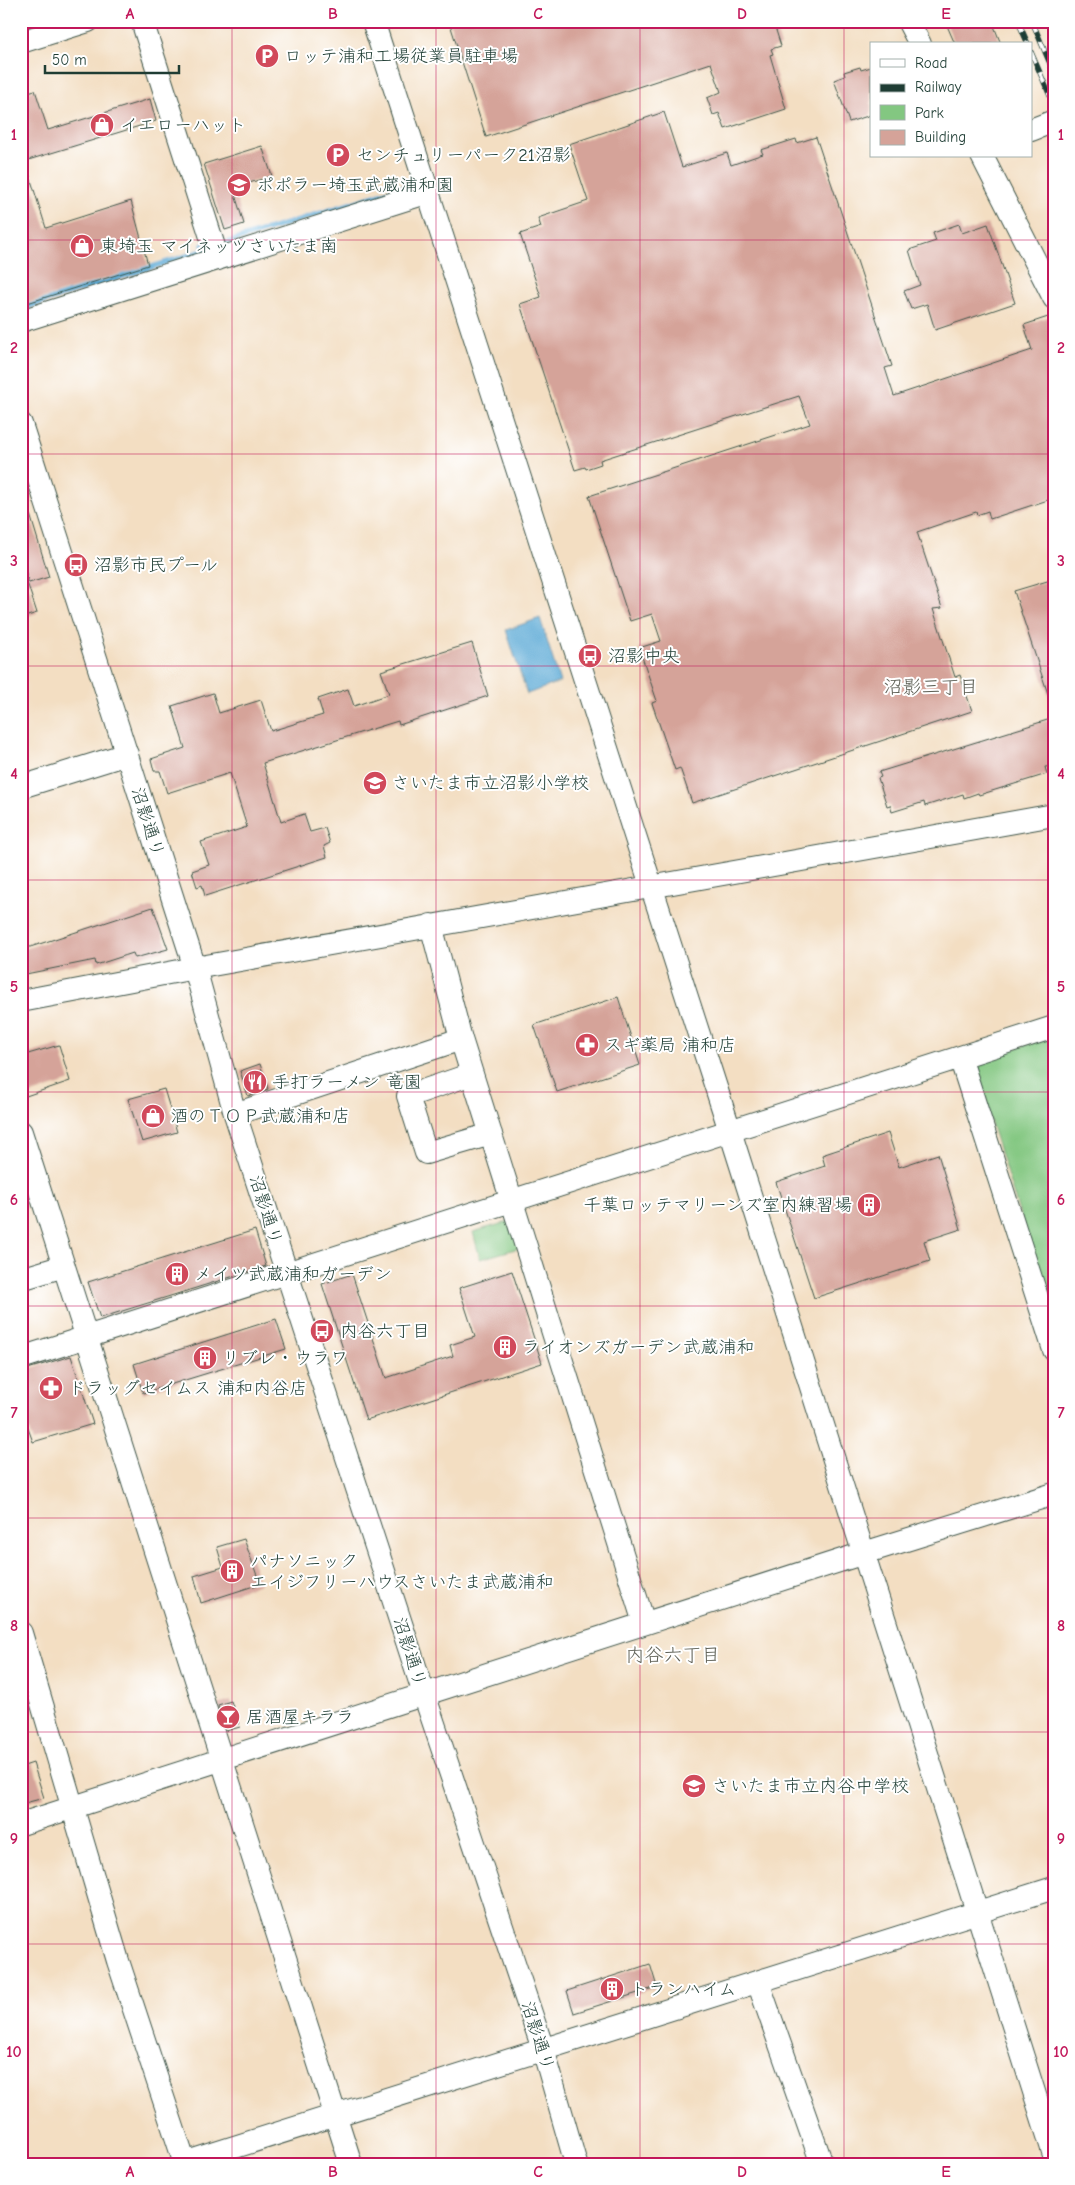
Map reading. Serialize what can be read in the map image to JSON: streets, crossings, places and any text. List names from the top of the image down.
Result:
{
  "streets": {
    "street": ["沼影通り"]
  },
  "districts": ["沼影三丁目", "内谷六丁目"],
  "places": {
    "parking": ["ロッテ浦和工場従業員駐車場", "センチュリーパーク21沼影"],
    "shop": ["イエローハット", "東埼玉 マイネッツさいたま南", "酒のＴＯＰ武蔵浦和店"],
    "school or university": ["ポポラー埼玉武蔵浦和園", "さいたま市立沼影小学校", "さいたま市立内谷中学校"],
    "bus stop": ["沼影市民プール", "沼影中央", "内谷六丁目"],
    "pharmacy": ["スギ薬局 浦和店", "ドラッグセイムス 浦和内谷店"],
    "restaurant": ["手打ラーメン 竜園"],
    "building": [
      "千葉ロッテマリーンズ室内練習場",
      "メイツ武蔵浦和ガーデン",
      "ライオンズガーデン武蔵浦和",
      "リブレ・ウラワ",
      "パナソニック エイジフリーハウスさいたま武蔵浦和",
      "トランハイム"
    ],
    "bar": ["居酒屋キララ"]
  },
  "legend": [
    "Road",
    "Railway",
    "Park",
    "Building"
  ],
  "scale_bar": "50 m",
  "grid": {
    "columns": [
      "A",
      "B",
      "C",
      "D",
      "E"
    ],
    "rows": [
      "1",
      "2",
      "3",
      "4",
      "5",
      "6",
      "7",
      "8",
      "9",
      "10"
    ]
  }
}
